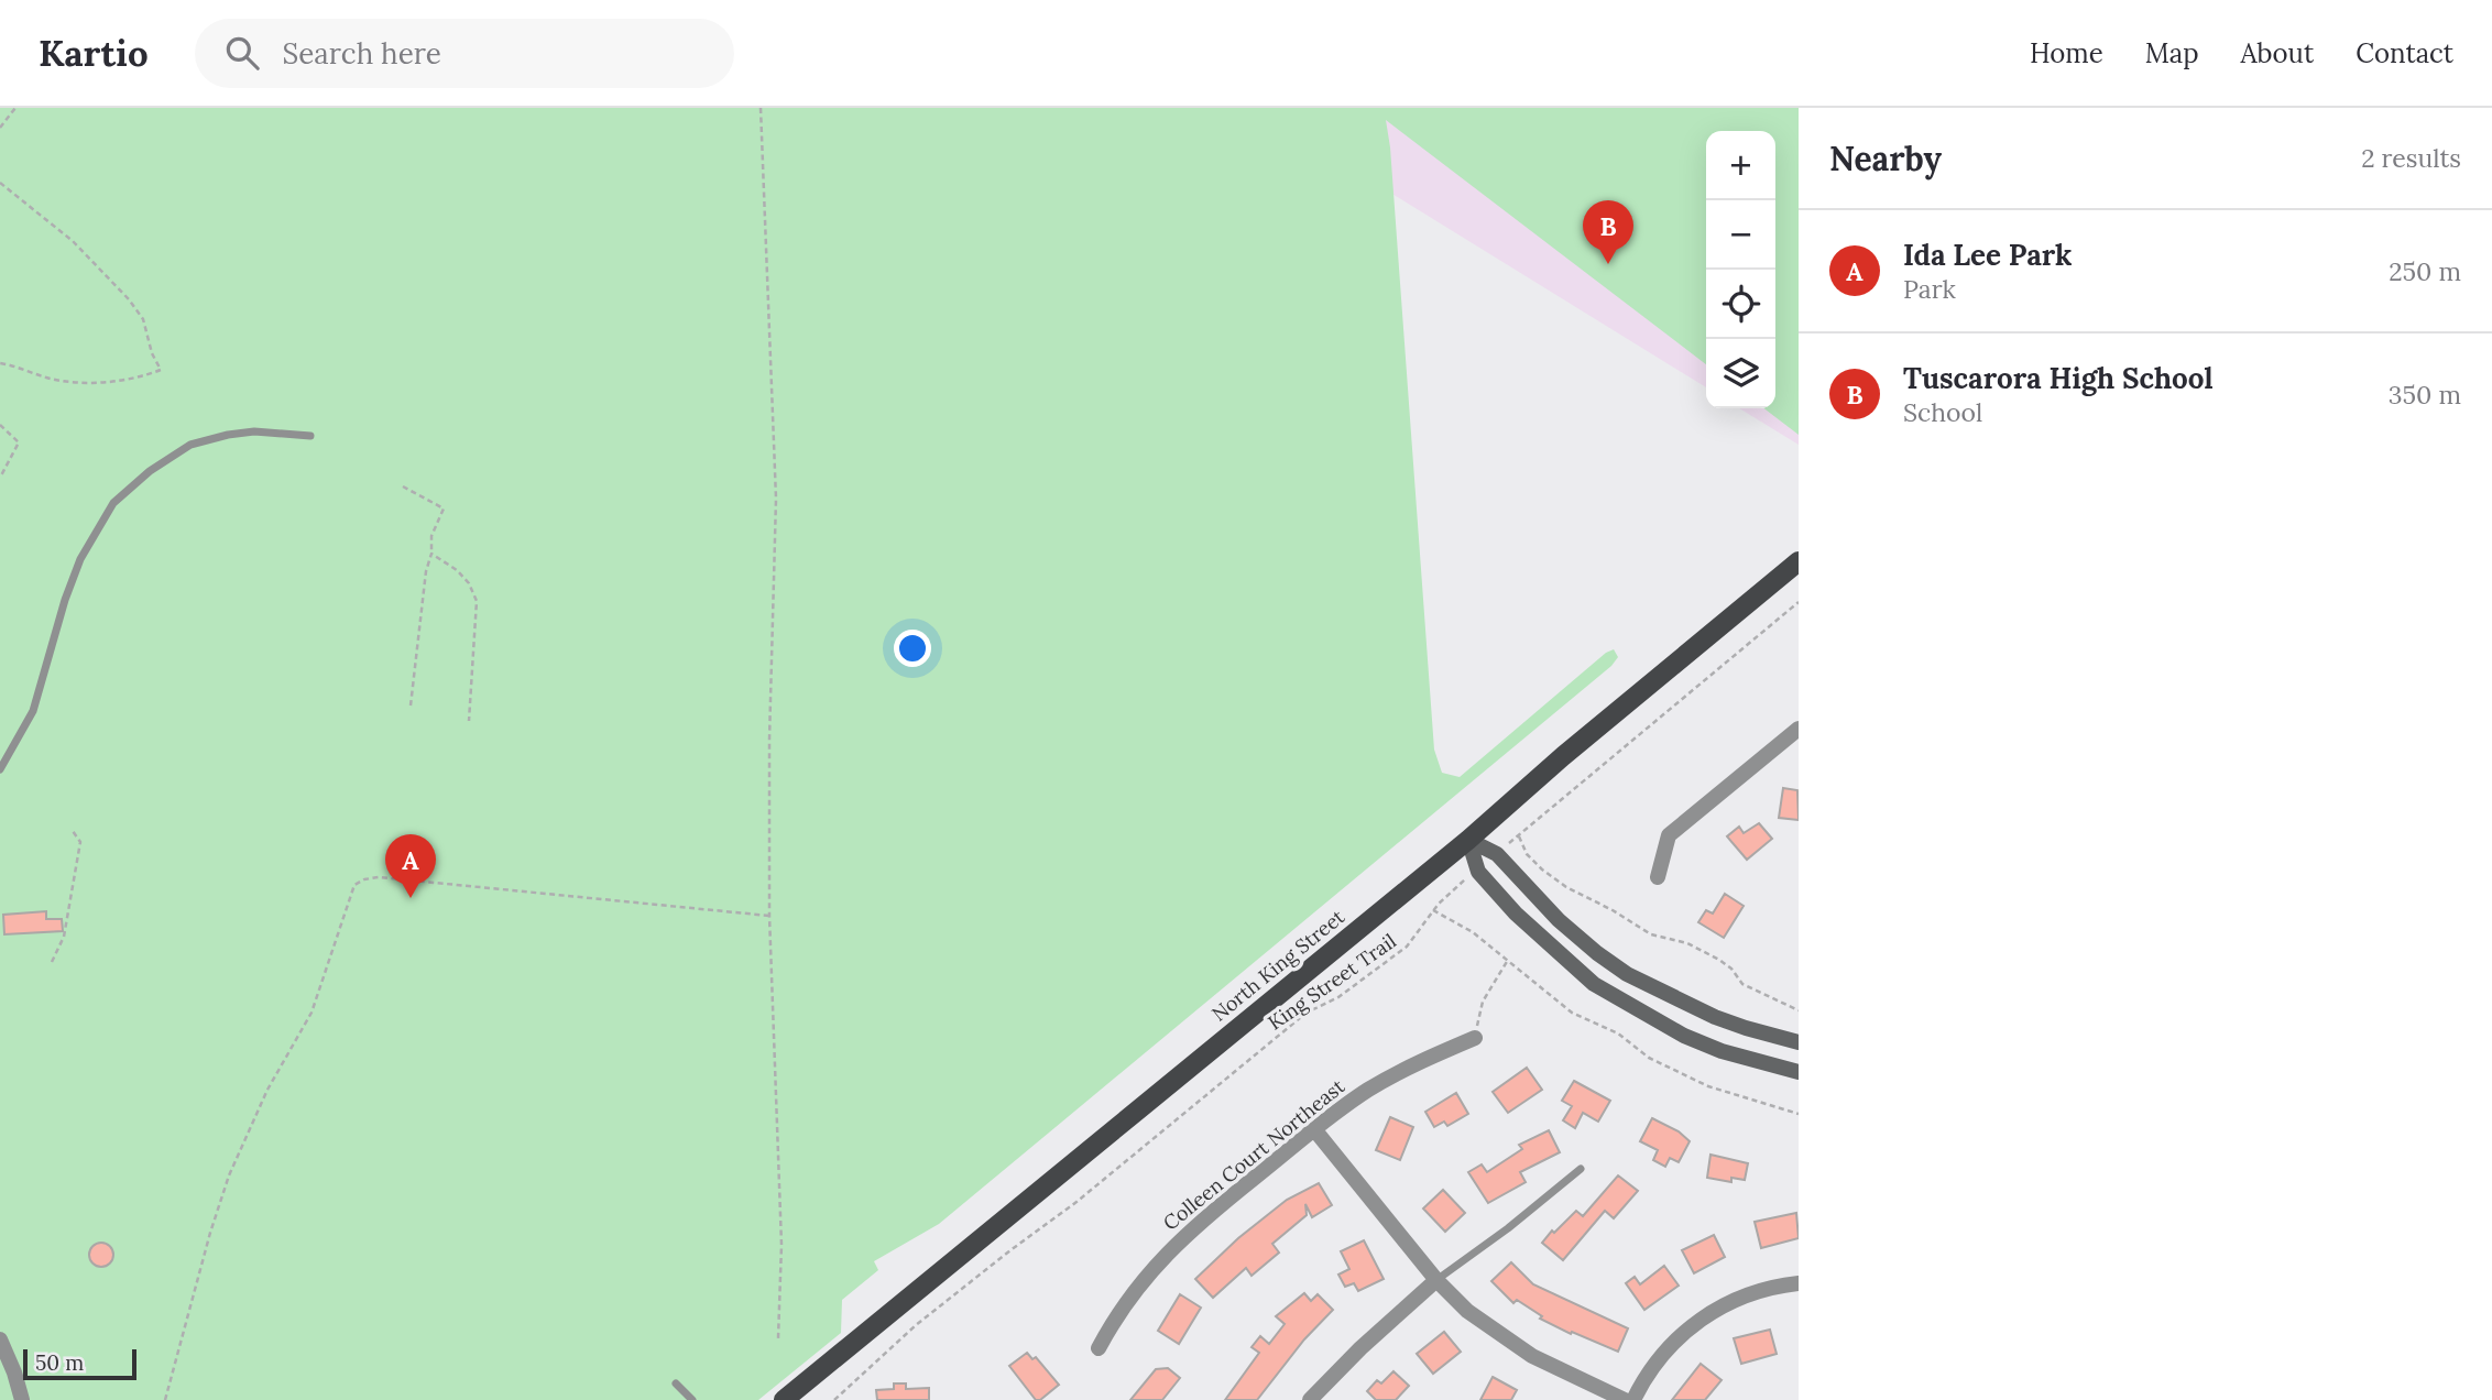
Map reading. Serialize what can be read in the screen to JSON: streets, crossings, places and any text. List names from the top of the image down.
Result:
{
  "streets": {
    "main road": ["North King Street"],
    "street": ["Colleen Court Northeast"],
    "path": ["King Street Trail"]
  },
  "scale_bar": "50 m",
  "page": {
    "header": "Kartio",
    "search": "Search here",
    "nav": [
      "Home",
      "Map",
      "About",
      "Contact"
    ],
    "heading": ["Nearby", "2 results"],
    "map_buttons": ["+", "−"],
    "pins": ["B", "A"],
    "list": [
      {
        "mark": "A",
        "name": "Ida Lee Park",
        "note": "Park",
        "value": "250 m"
      },
      {
        "mark": "B",
        "name": "Tuscarora High School",
        "note": "School",
        "value": "350 m"
      }
    ],
    "scale": "50 m"
  }
}
